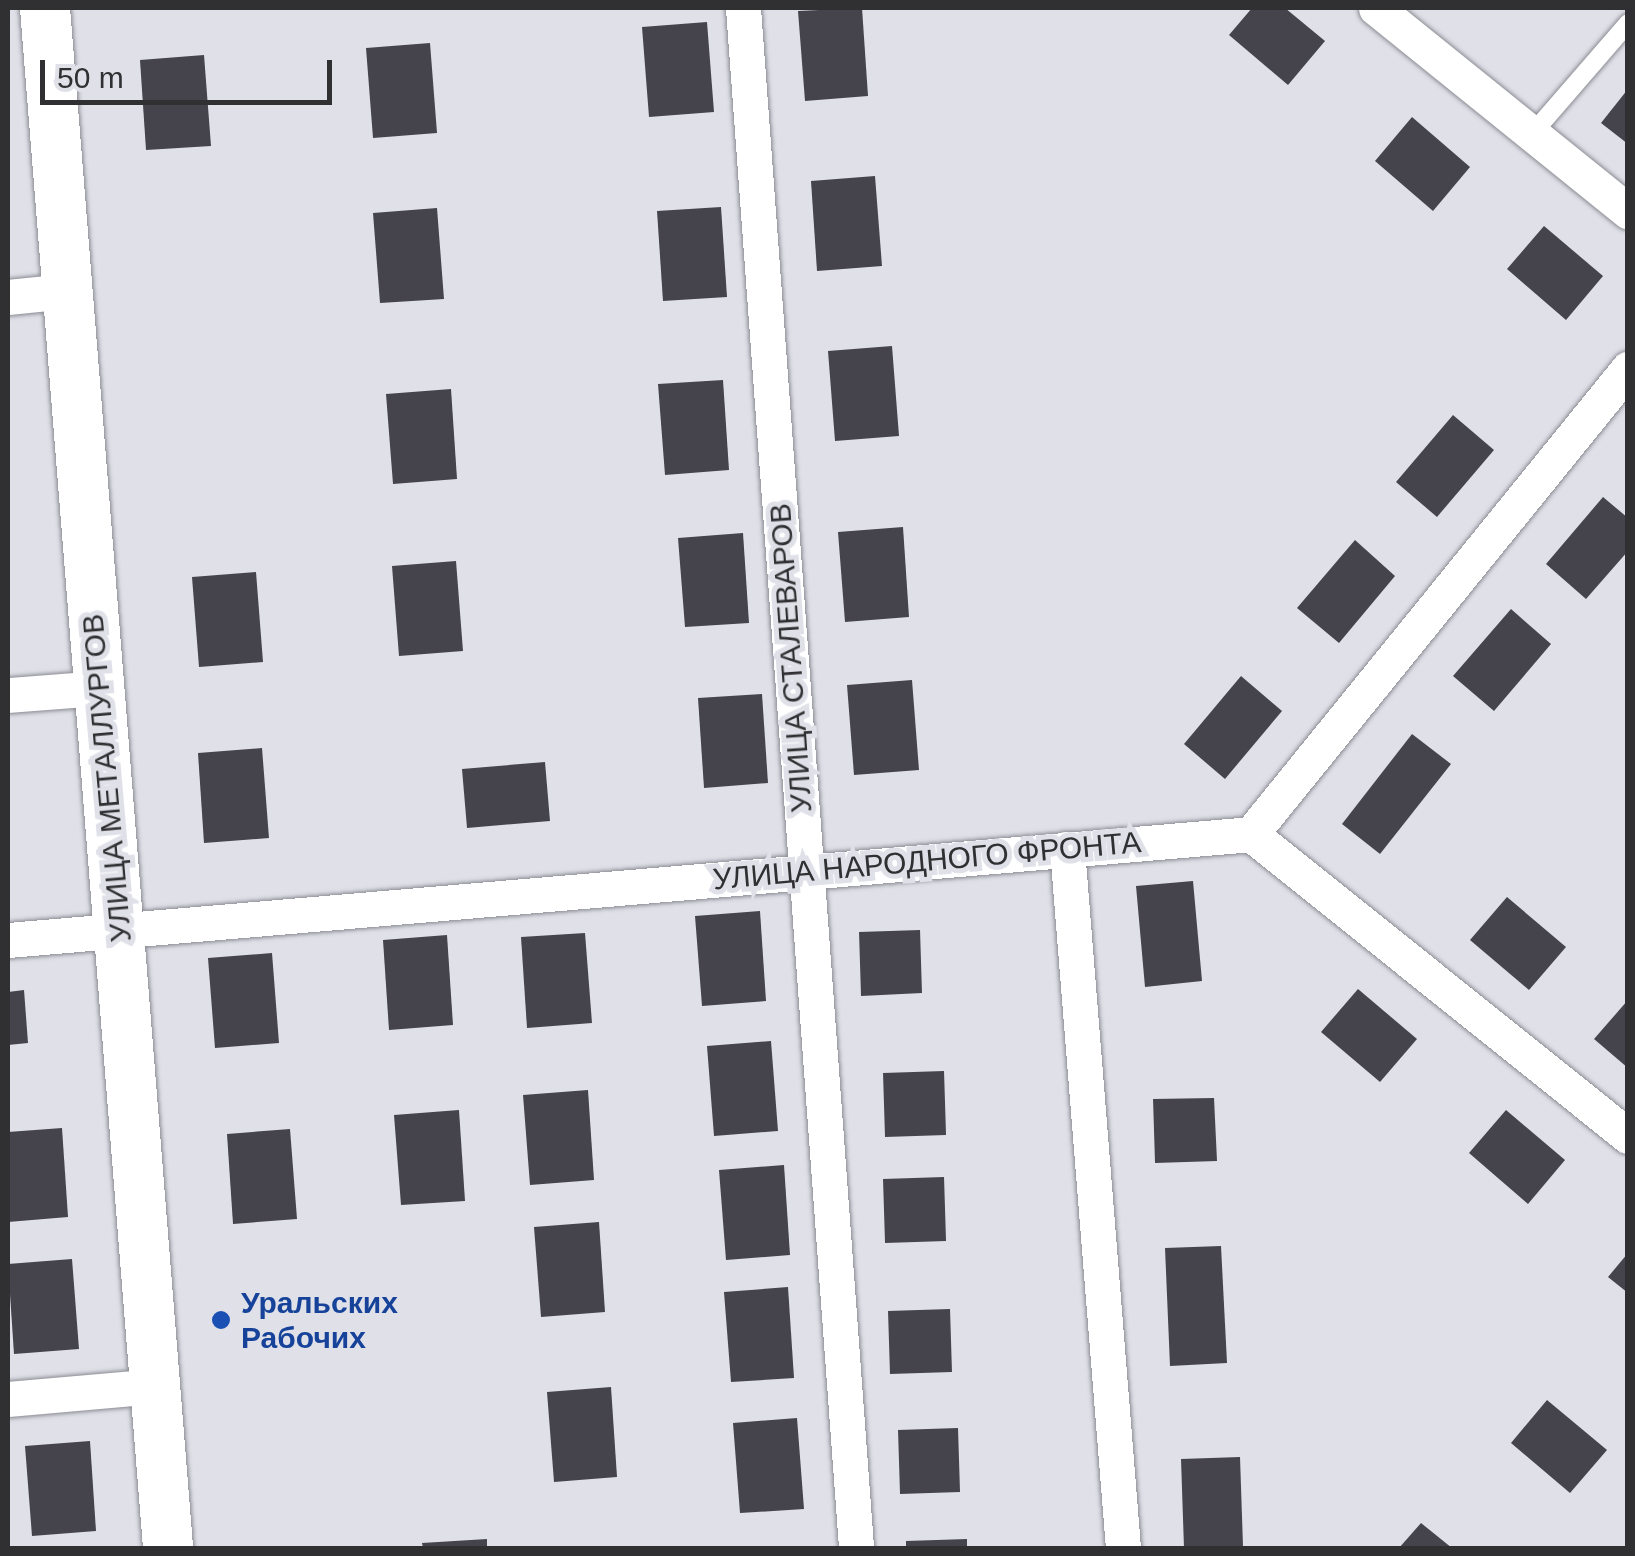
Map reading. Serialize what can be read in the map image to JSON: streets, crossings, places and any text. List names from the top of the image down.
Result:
{
  "streets": {
    "main road": ["УЛИЦА МЕТАЛЛУРГОВ"],
    "street": ["УЛИЦА СТАЛЕВАРОВ", "УЛИЦА НАРОДНОГО ФРОНТА"]
  },
  "crossings": [
    ["УЛИЦА СТАЛЕВАРОВ", "УЛИЦА НАРОДНОГО ФРОНТА"],
    ["УЛИЦА МЕТАЛЛУРГОВ", "УЛИЦА НАРОДНОГО ФРОНТА"]
  ],
  "places": ["Уральских Рабочих"],
  "scale_bar": "50 m"
}
